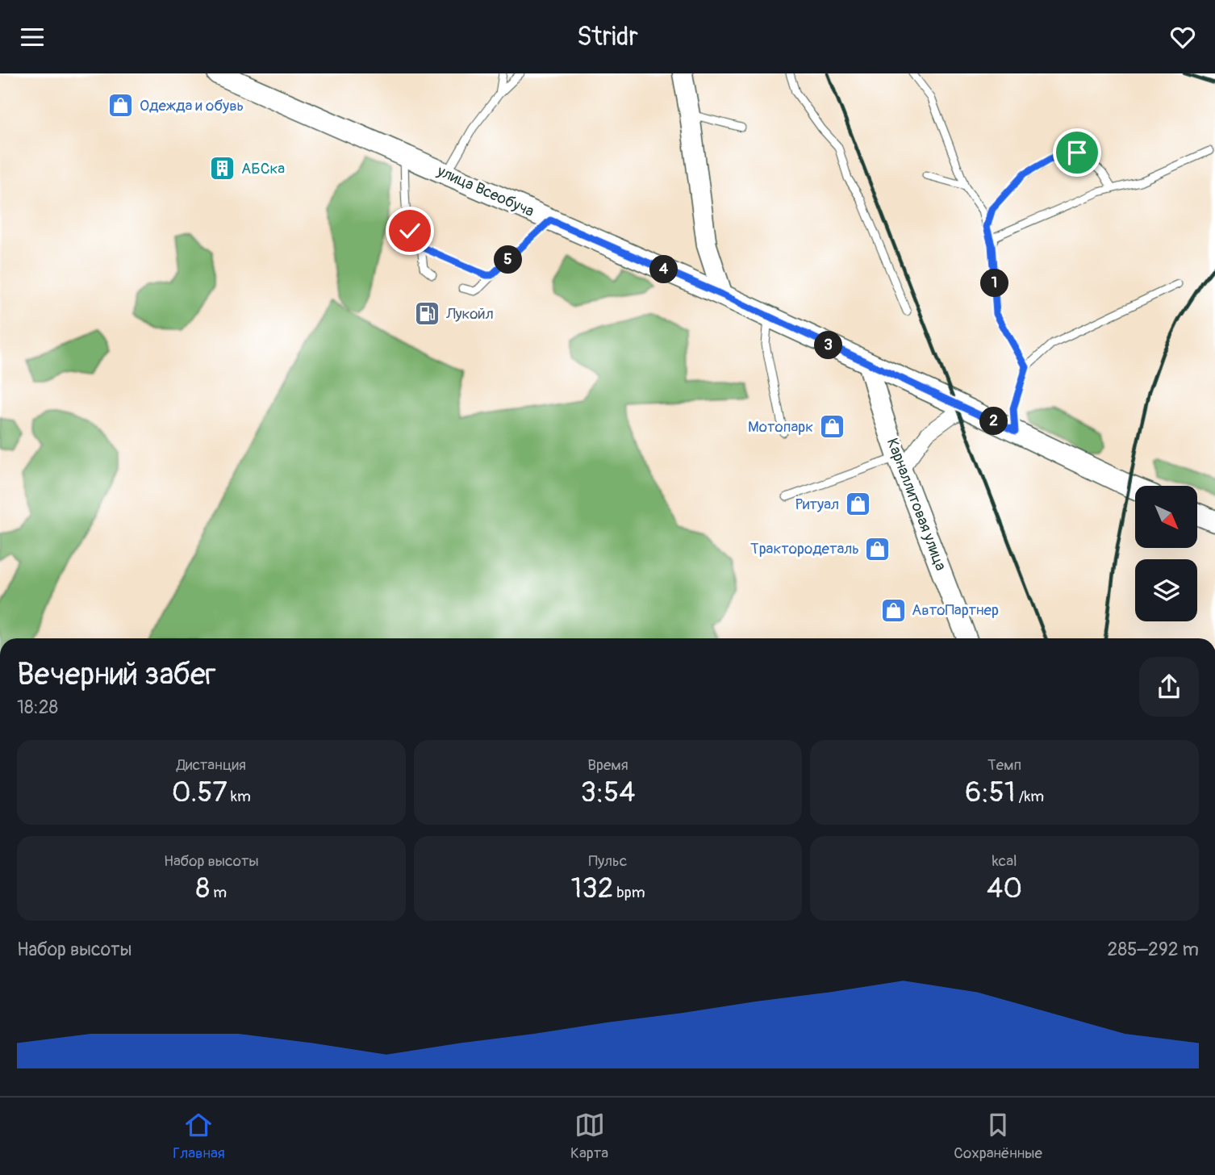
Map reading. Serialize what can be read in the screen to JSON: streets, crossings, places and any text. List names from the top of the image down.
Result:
{
  "streets": {
    "main road": ["улица Всеобуча"],
    "street": ["Карналлитовая улица"]
  },
  "crossings": [
    ["улица Всеобуча", "Карналлитовая улица"]
  ],
  "places": {
    "shop": [
      "Одежда и обувь",
      "Мотопарк",
      "Ритуал",
      "Трактородеталь",
      "АвтоПартнер"
    ],
    "building": ["АБСка"],
    "fuel station": ["Лукойл"]
  },
  "north": "bottom right",
  "page": {
    "header": "Stridr",
    "pins": [
      "5",
      "4",
      "1",
      "3",
      "2"
    ],
    "heading": ["Вечерний забег", "18:28"],
    "stats": [
      ["Дистанция", "0.57 km"],
      ["Время", "3:54"],
      ["Темп", "6:51 /km"],
      ["Набор высоты", "8 m"],
      ["Пульс", "132 bpm"],
      ["kcal", "40"]
    ],
    "chart": ["Набор высоты", "285–292 m"],
    "tabs": ["Главная", "Карта", "Сохранённые"]
  }
}
